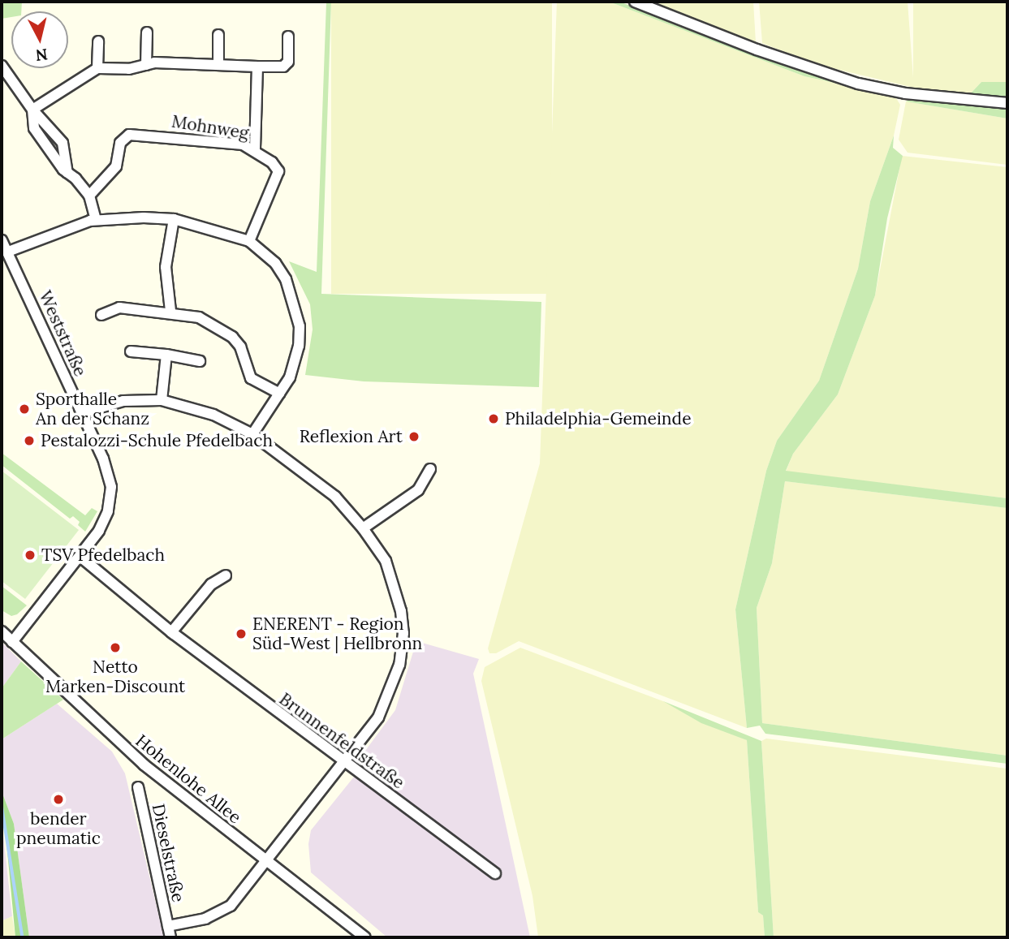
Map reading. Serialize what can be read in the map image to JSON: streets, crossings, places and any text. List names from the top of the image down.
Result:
{
  "streets": {
    "street": [
      "Mohnweg",
      "Weststraße",
      "Brunnenfeldstraße",
      "Hohenlohe Allee",
      "Dieselstraße"
    ]
  },
  "crossings": [
    ["Weststraße", "Brunnenfeldstraße"],
    ["Weststraße", "Hohenlohe Allee"],
    ["Weststraße", "Dieselstraße"],
    ["Brunnenfeldstraße", "Dieselstraße"],
    ["Hohenlohe Allee", "Dieselstraße"]
  ],
  "places": [
    "Sporthalle An der Schanz",
    "Philadelphia-Gemeinde",
    "Reflexion Art",
    "Pestalozzi-Schule Pfedelbach",
    "TSV Pfedelbach",
    "ENERENT - Region Süd-West | Hellbronn",
    "Netto Marken-Discount",
    "bender pneumatic"
  ],
  "north": "bottom"
}
